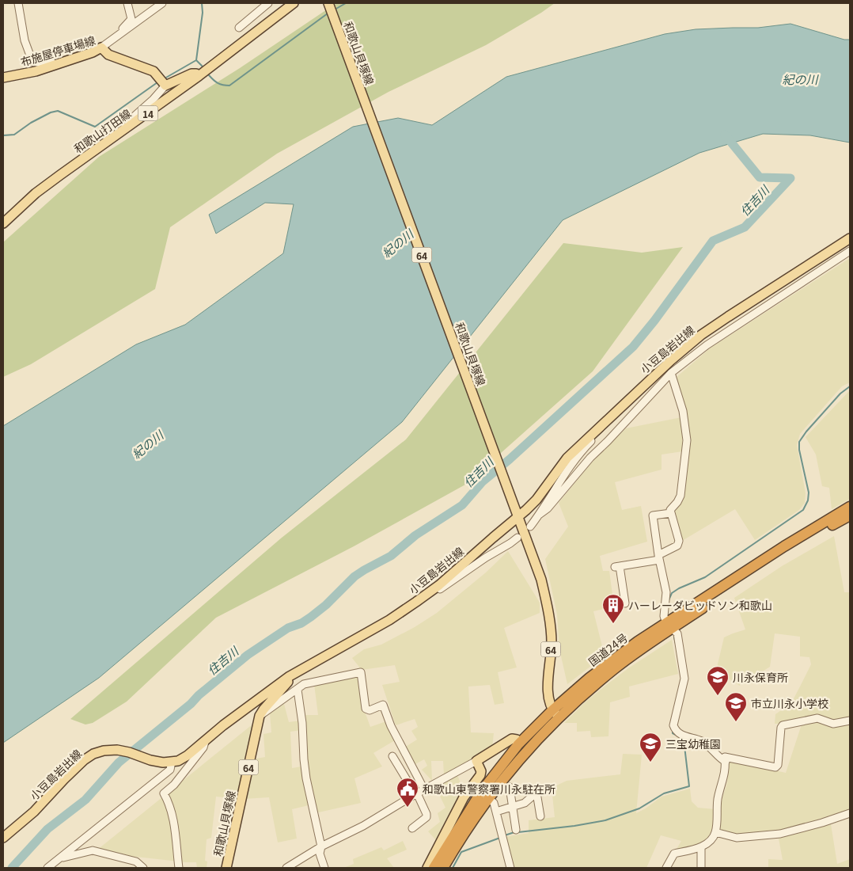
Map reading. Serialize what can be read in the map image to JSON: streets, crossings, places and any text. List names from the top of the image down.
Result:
{
  "streets": {
    "highway": ["国道24号"],
    "main road": [
      "布施屋停車場線",
      "和歌山貝塚線",
      "14",
      "和歌山打田線",
      "64",
      "小豆島岩出線"
    ]
  },
  "crossings": [
    ["和歌山貝塚線", "小豆島岩出線"],
    ["和歌山貝塚線", "国道24号"]
  ],
  "water": ["紀の川", "住吉川"],
  "places": {
    "building": ["ハーレーダビッドソン和歌山"],
    "school or university": ["川永保育所", "市立川永小学校", "三宝幼稚園"],
    "public building": ["和歌山東警察署川永駐在所"]
  }
}
